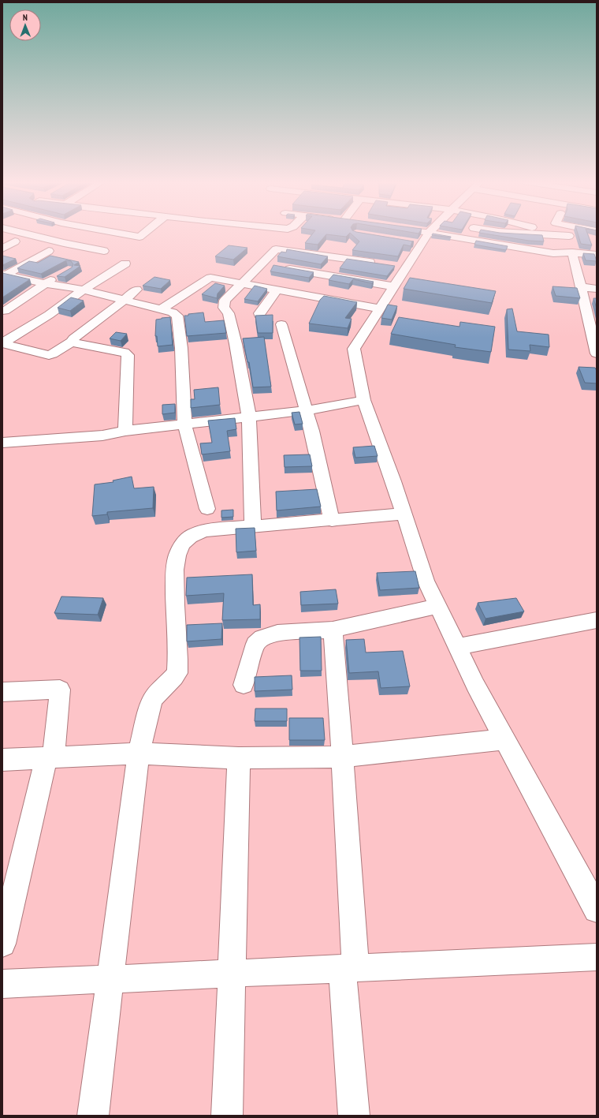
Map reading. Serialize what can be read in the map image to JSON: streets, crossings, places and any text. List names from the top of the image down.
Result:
{
  "north": "top"
}
